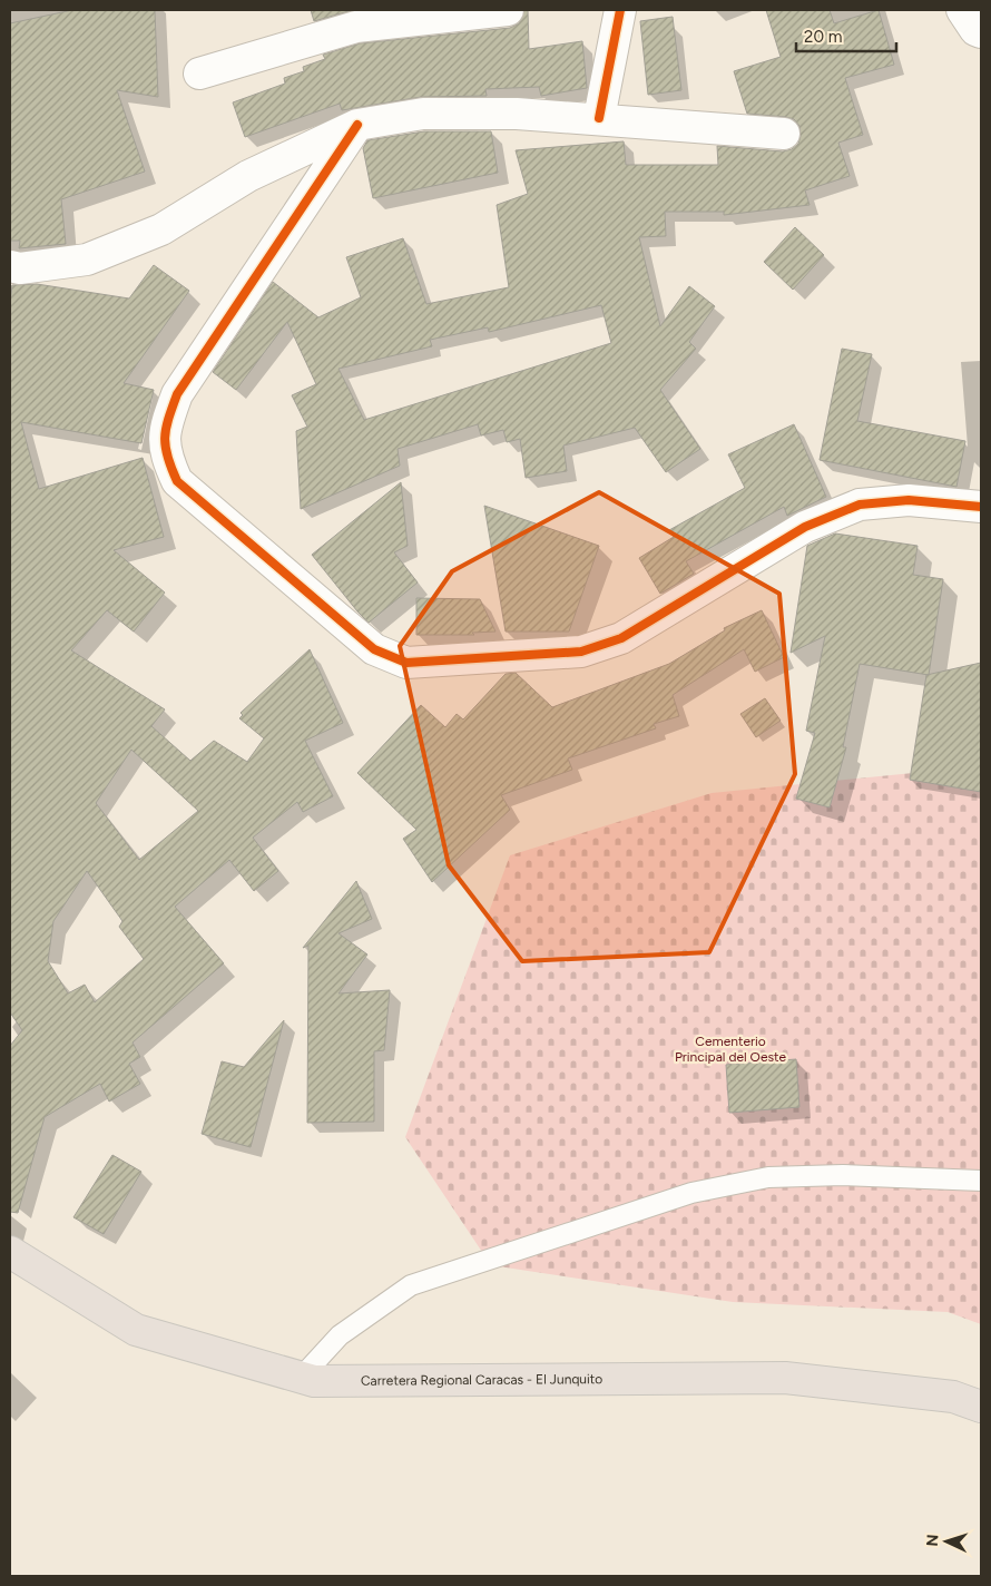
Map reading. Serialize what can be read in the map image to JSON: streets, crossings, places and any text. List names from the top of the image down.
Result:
{
  "streets": {
    "main road": ["Carretera Regional Caracas - El Junquito"]
  },
  "parks": ["Cementerio Principal del Oeste"],
  "scale_bar": "20 m",
  "north": "left"
}
